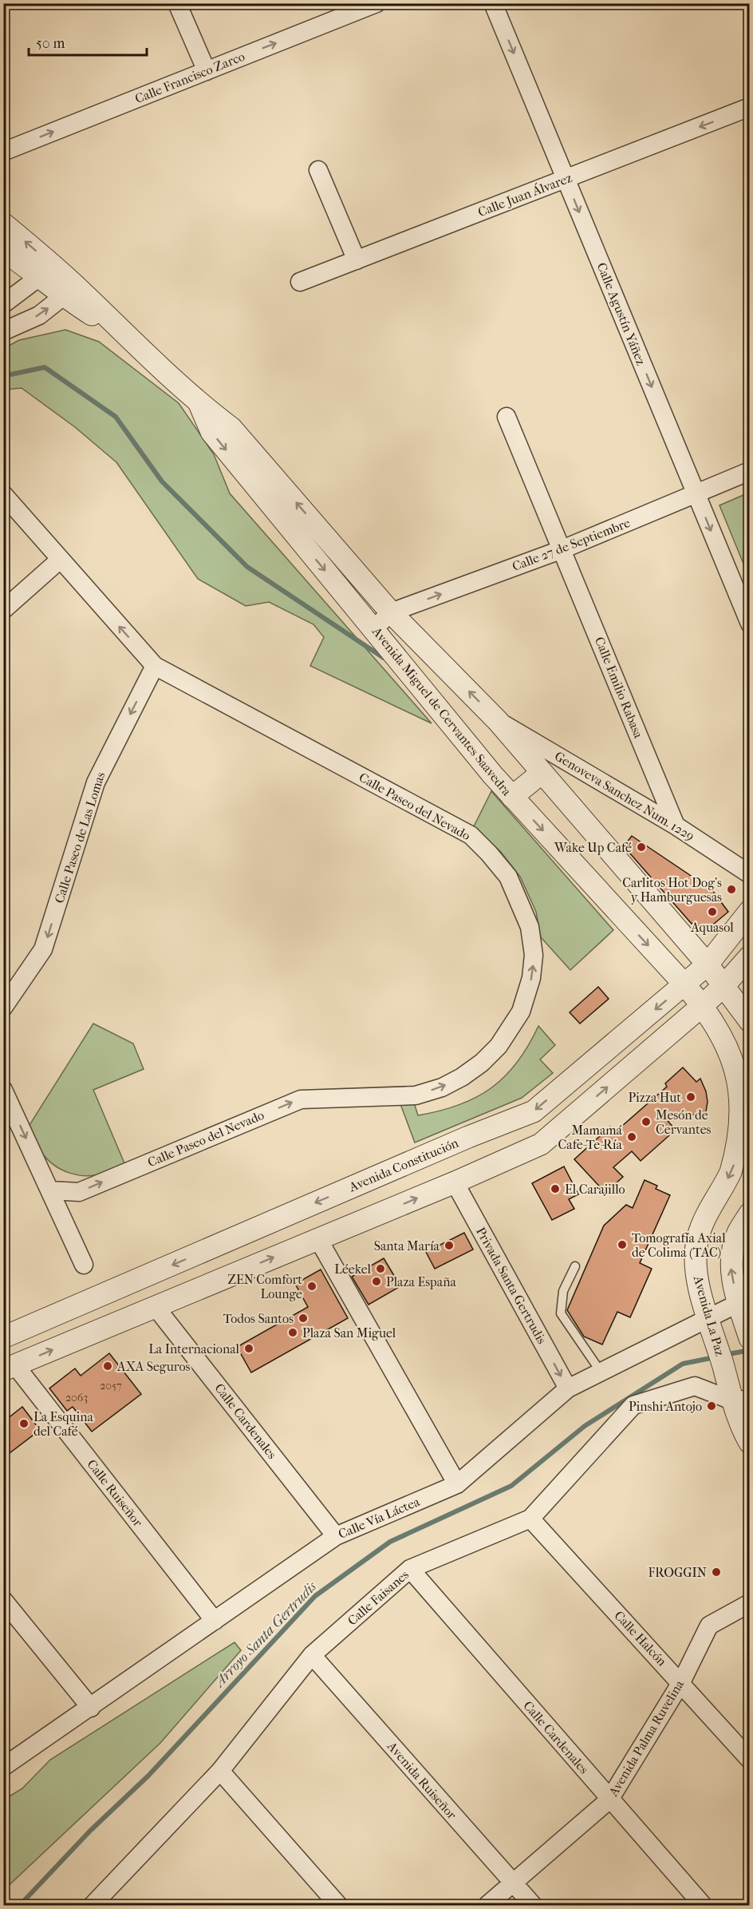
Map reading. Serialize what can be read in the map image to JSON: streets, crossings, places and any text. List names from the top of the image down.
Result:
{
  "streets": {
    "street": [
      "Calle Francisco Zarco",
      "Calle Juan Álvarez",
      "Calle Agustín Yáñez",
      "Calle 27 de Septiembre",
      "Calle Emilio Rabasa",
      "Avenida Miguel de Cervantes Saavedra",
      "Genoveva Sanchez Num. 1229",
      "Calle Paseo del Nevado",
      "Calle Paseo de Las Lomas",
      "Avenida Constitución",
      "Privada Santa Gertrudis",
      "Avenida La Paz",
      "Calle Cardenales",
      "Calle Ruiseñor",
      "Calle Vía Láctea",
      "Calle Faisanes",
      "Calle Halcón",
      "Avenida Palma Ruvelina",
      "Avenida Ruiseñor"
    ]
  },
  "crossings": [
    ["Calle Juan Álvarez", "Calle Agustín Yáñez"],
    ["Calle Agustín Yáñez", "Calle 27 de Septiembre"],
    ["Calle 27 de Septiembre", "Calle Emilio Rabasa"],
    ["Calle 27 de Septiembre", "Avenida Miguel de Cervantes Saavedra"],
    ["Calle Emilio Rabasa", "Genoveva Sanchez Num. 1229"],
    ["Avenida Miguel de Cervantes Saavedra", "Genoveva Sanchez Num. 1229"],
    ["Avenida Miguel de Cervantes Saavedra", "Avenida Constitución"],
    ["Avenida Miguel de Cervantes Saavedra", "Avenida La Paz"],
    ["Calle Paseo del Nevado", "Calle Paseo de Las Lomas"],
    ["Privada Santa Gertrudis", "Calle Vía Láctea"],
    ["Avenida La Paz", "Calle Vía Láctea"],
    ["Avenida La Paz", "Calle Faisanes"],
    ["Calle Cardenales", "Calle Vía Láctea"],
    ["Calle Cardenales", "Calle Faisanes"],
    ["Calle Cardenales", "Avenida Palma Ruvelina"],
    ["Calle Ruiseñor", "Calle Vía Láctea"],
    ["Calle Faisanes", "Calle Halcón"],
    ["Calle Faisanes", "Avenida Ruiseñor"],
    ["Calle Halcón", "Avenida Palma Ruvelina"],
    ["Avenida Palma Ruvelina", "Avenida Ruiseñor"]
  ],
  "one_way": [
    "Calle Francisco Zarco",
    "Calle Juan Álvarez",
    "Calle Agustín Yáñez",
    "Calle 27 de Septiembre",
    "Calle Paseo de Las Lomas",
    "Avenida La Paz"
  ],
  "water": ["Arroyo Santa Gertrudis"],
  "places": [
    "Wake Up Café",
    "Carlitos Hot Dog's y Hamburguesas",
    "Aquasol",
    "Pizza Hut",
    "Mesón de Cervantes",
    "Mamamá Cafe-Te-Ría",
    "El Carajillo",
    "Tomografía Axial de Colima (TAC)",
    "Santa María",
    "Léekel",
    "Plaza España",
    "ZEN Comfort Lounge",
    "Todos Santos",
    "Plaza San Miguel",
    "La Internacional",
    "AXA Seguros",
    "Pinshi Antojo",
    "La Esquina del Café",
    "FROGGIN"
  ],
  "house_numbers": ["2057", "2063"],
  "scale_bar": "50 m"
}
